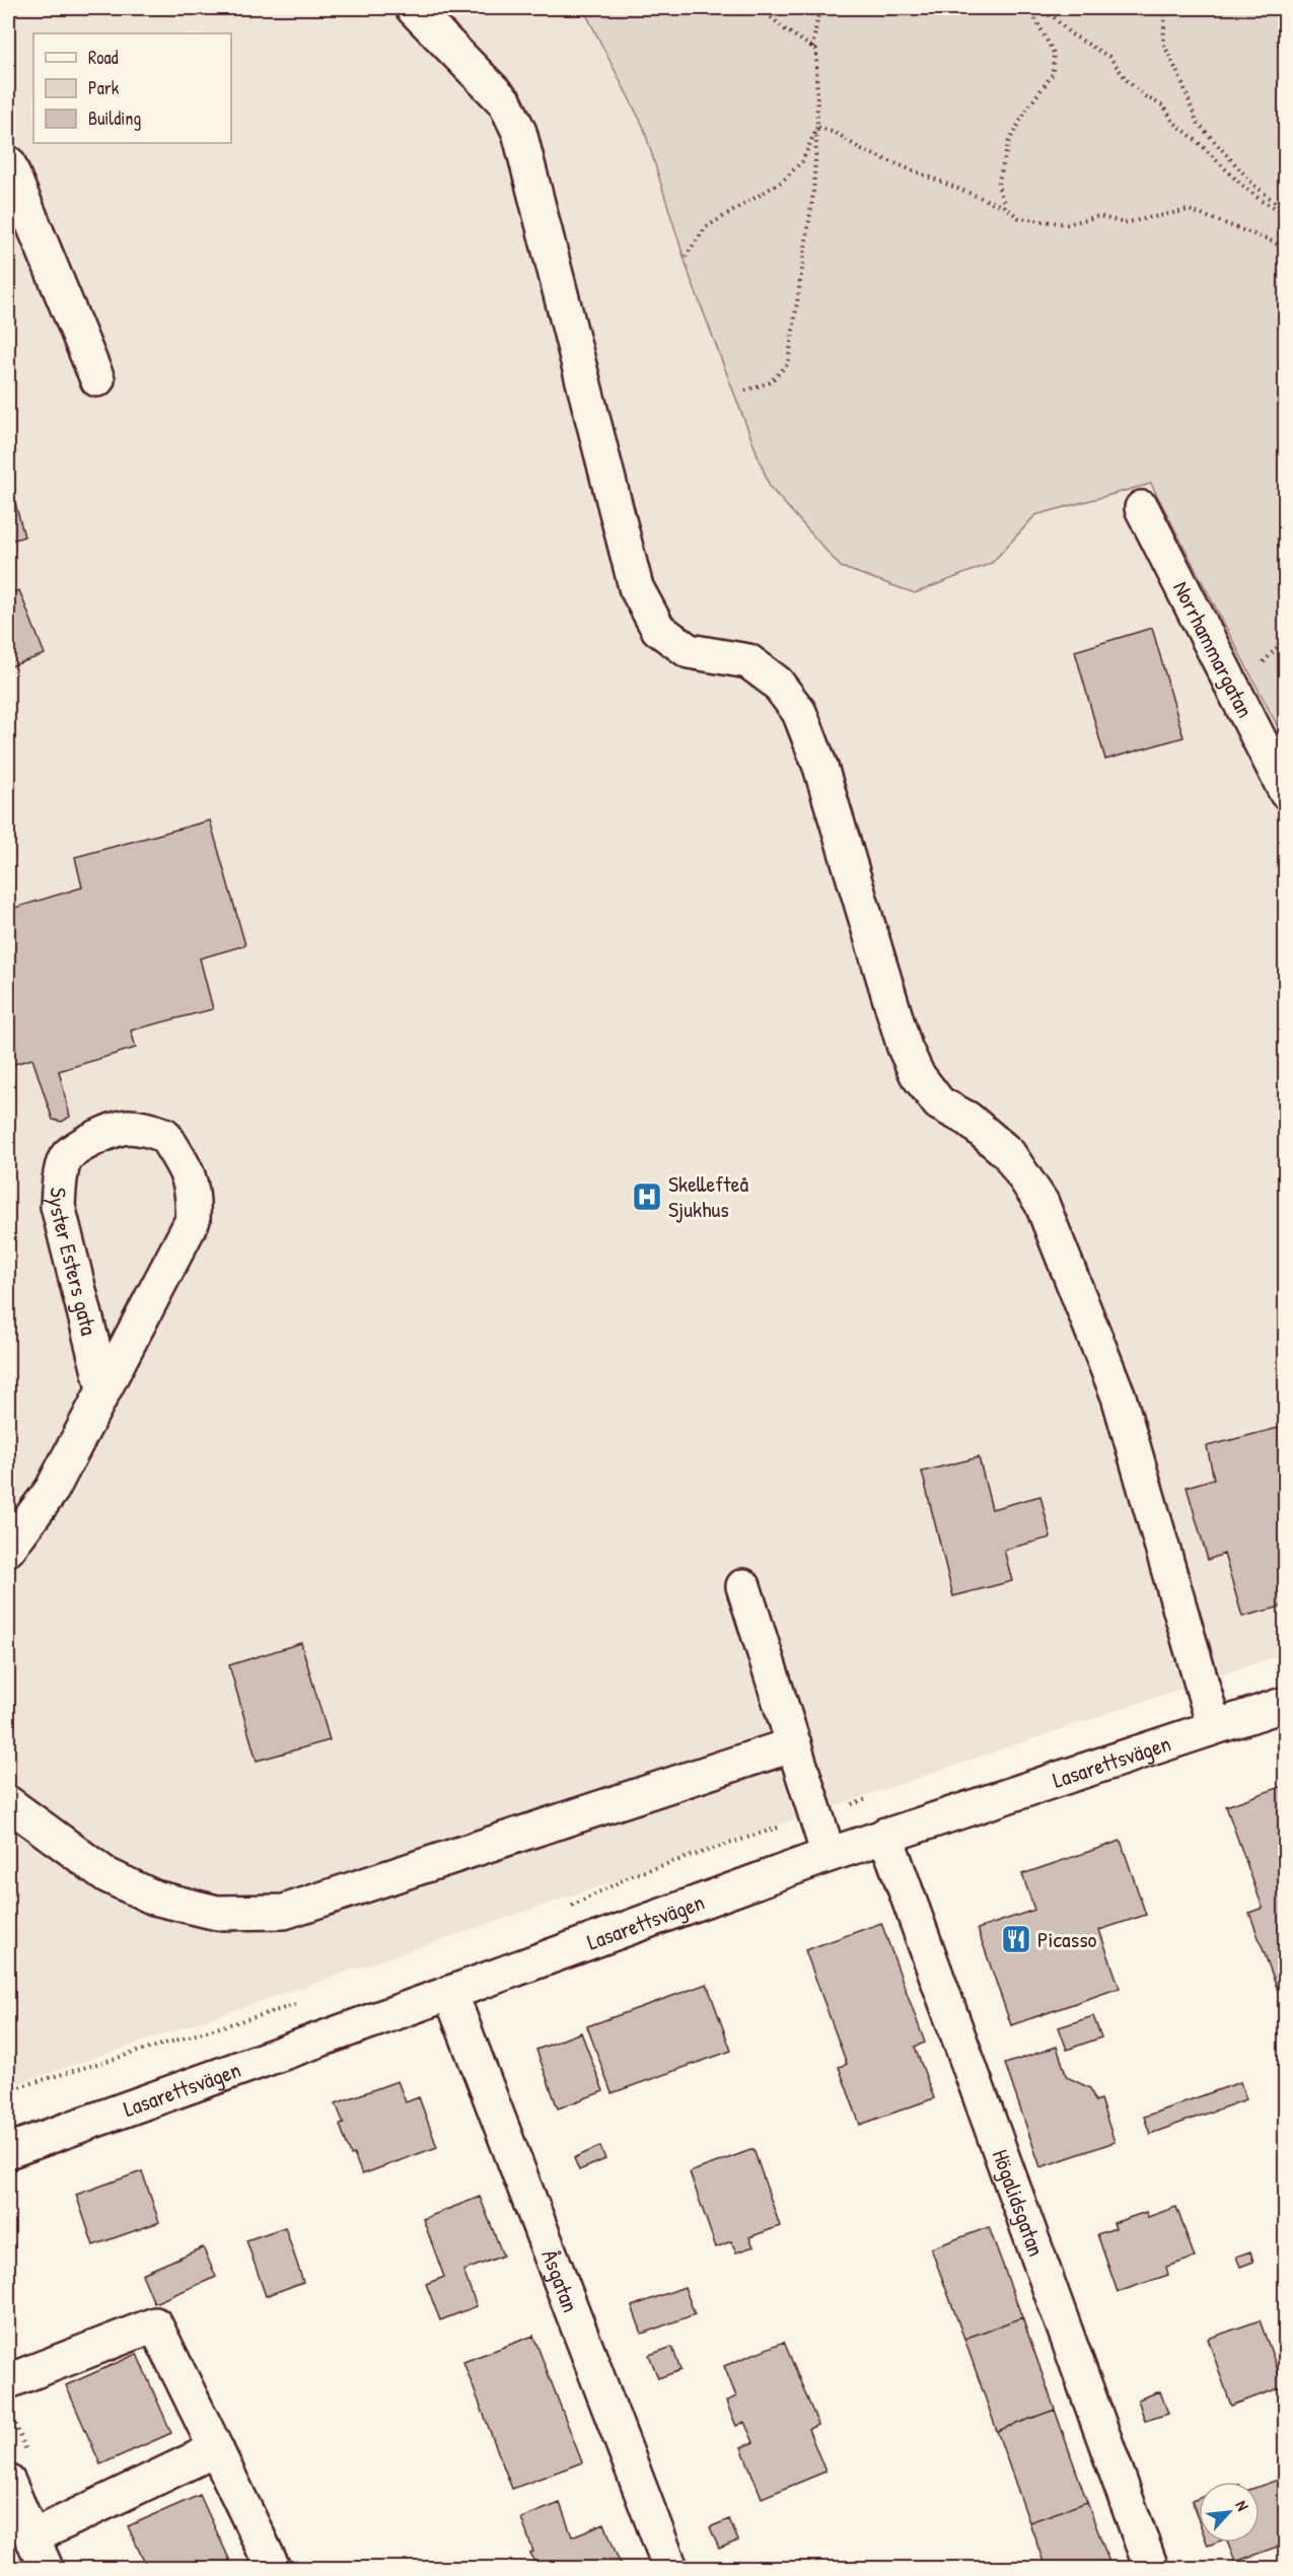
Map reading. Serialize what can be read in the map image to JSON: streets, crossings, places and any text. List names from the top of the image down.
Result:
{
  "streets": {
    "street": [
      "Norrhammargatan",
      "Syster Esters gata",
      "Lasarettsvägen",
      "Högalidsgatan",
      "Åsgatan"
    ]
  },
  "crossings": [
    ["Lasarettsvägen", "Högalidsgatan"],
    ["Lasarettsvägen", "Åsgatan"]
  ],
  "places": {
    "hospital": ["Skellefteå Sjukhus"],
    "restaurant": ["Picasso"]
  },
  "legend": ["Road", "Park", "Building"],
  "north": "top right"
}
